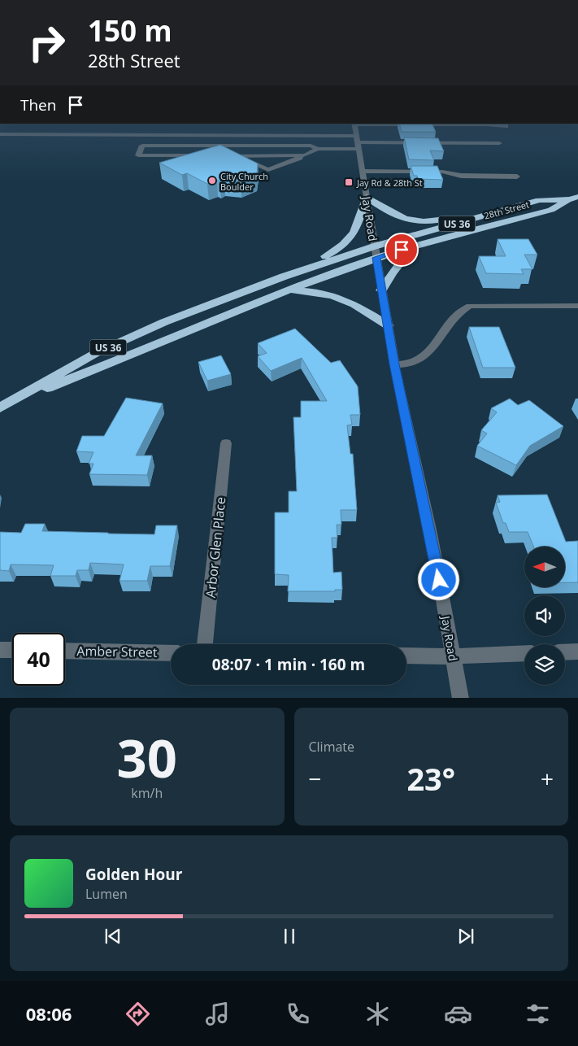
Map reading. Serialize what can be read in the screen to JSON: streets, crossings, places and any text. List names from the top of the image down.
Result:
{
  "streets": {
    "highway": ["28th Street", "US 36"],
    "street": ["Jay Road", "Arbor Glen Place", "Amber Street"]
  },
  "crossings": [
    ["28th Street", "Jay Road"],
    ["28th Street", "US 36"],
    ["Jay Road", "US 36"]
  ],
  "places": {
    "other": ["City Church Boulder"],
    "transit": ["Jay Rd & 28th St"]
  },
  "north": "left",
  "page": {
    "turn": ["150 m", "28th Street"],
    "then": "Then",
    "limit": "40",
    "trip": "08:07 · 1 min · 160 m",
    "tile": [
      ["30", "km/h"],
      "Climate"
    ],
    "heat": ["−", "23°", "+"],
    "song": ["Golden Hour", "Lumen"],
    "tabs": "08:06"
  }
}
